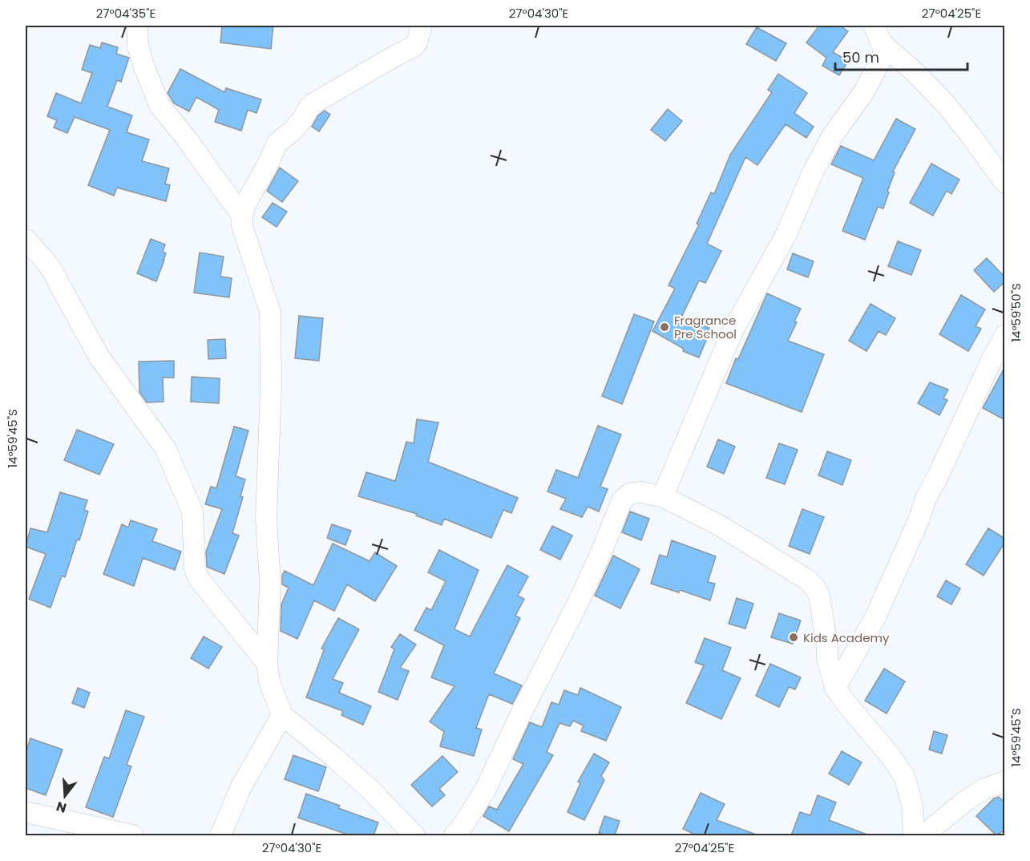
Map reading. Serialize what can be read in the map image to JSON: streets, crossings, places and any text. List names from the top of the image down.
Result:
{
  "places": ["Fragrance Pre School", "Kids Academy"],
  "scale_bar": "50 m",
  "north": "bottom",
  "coordinates": [
    "27°04'35\"E",
    "27°04'30\"E",
    "27°04'25\"E",
    "14°59'50\"S",
    "14°59'45\"S"
  ]
}
